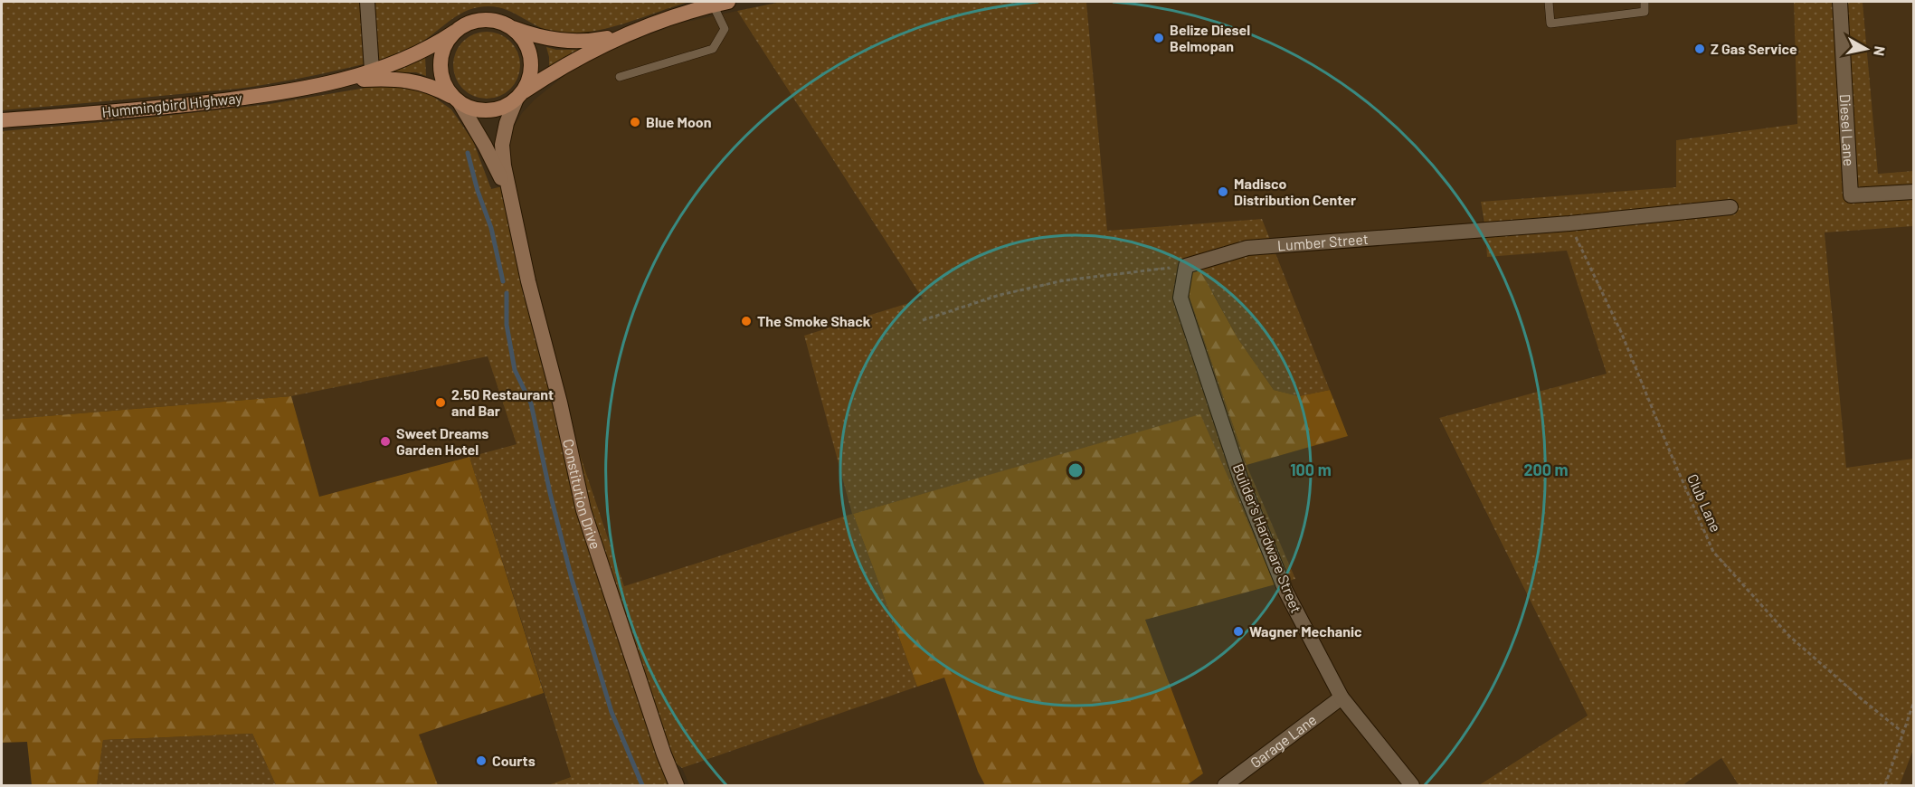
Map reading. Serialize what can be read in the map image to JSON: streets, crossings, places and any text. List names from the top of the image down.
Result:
{
  "streets": {
    "main road": ["Hummingbird Highway", "Constitution Drive"],
    "street": [
      "Diesel Lane",
      "Lumber Street",
      "Builder's Hardware Street",
      "Garage Lane"
    ],
    "path": ["Club Lane"]
  },
  "crossings": [
    ["Hummingbird Highway", "Constitution Drive"],
    ["Lumber Street", "Club Lane"],
    ["Lumber Street", "Builder's Hardware Street"],
    ["Builder's Hardware Street", "Garage Lane"]
  ],
  "places": [
    "Belize Diesel Belmopan",
    "Z Gas Service",
    "Blue Moon",
    "Madisco Distribution Center",
    "The Smoke Shack",
    "2.50 Restaurant and Bar",
    "Sweet Dreams Garden Hotel",
    "Wagner Mechanic",
    "Courts"
  ],
  "north": "right",
  "rings": ["100 m", "200 m"]
}
